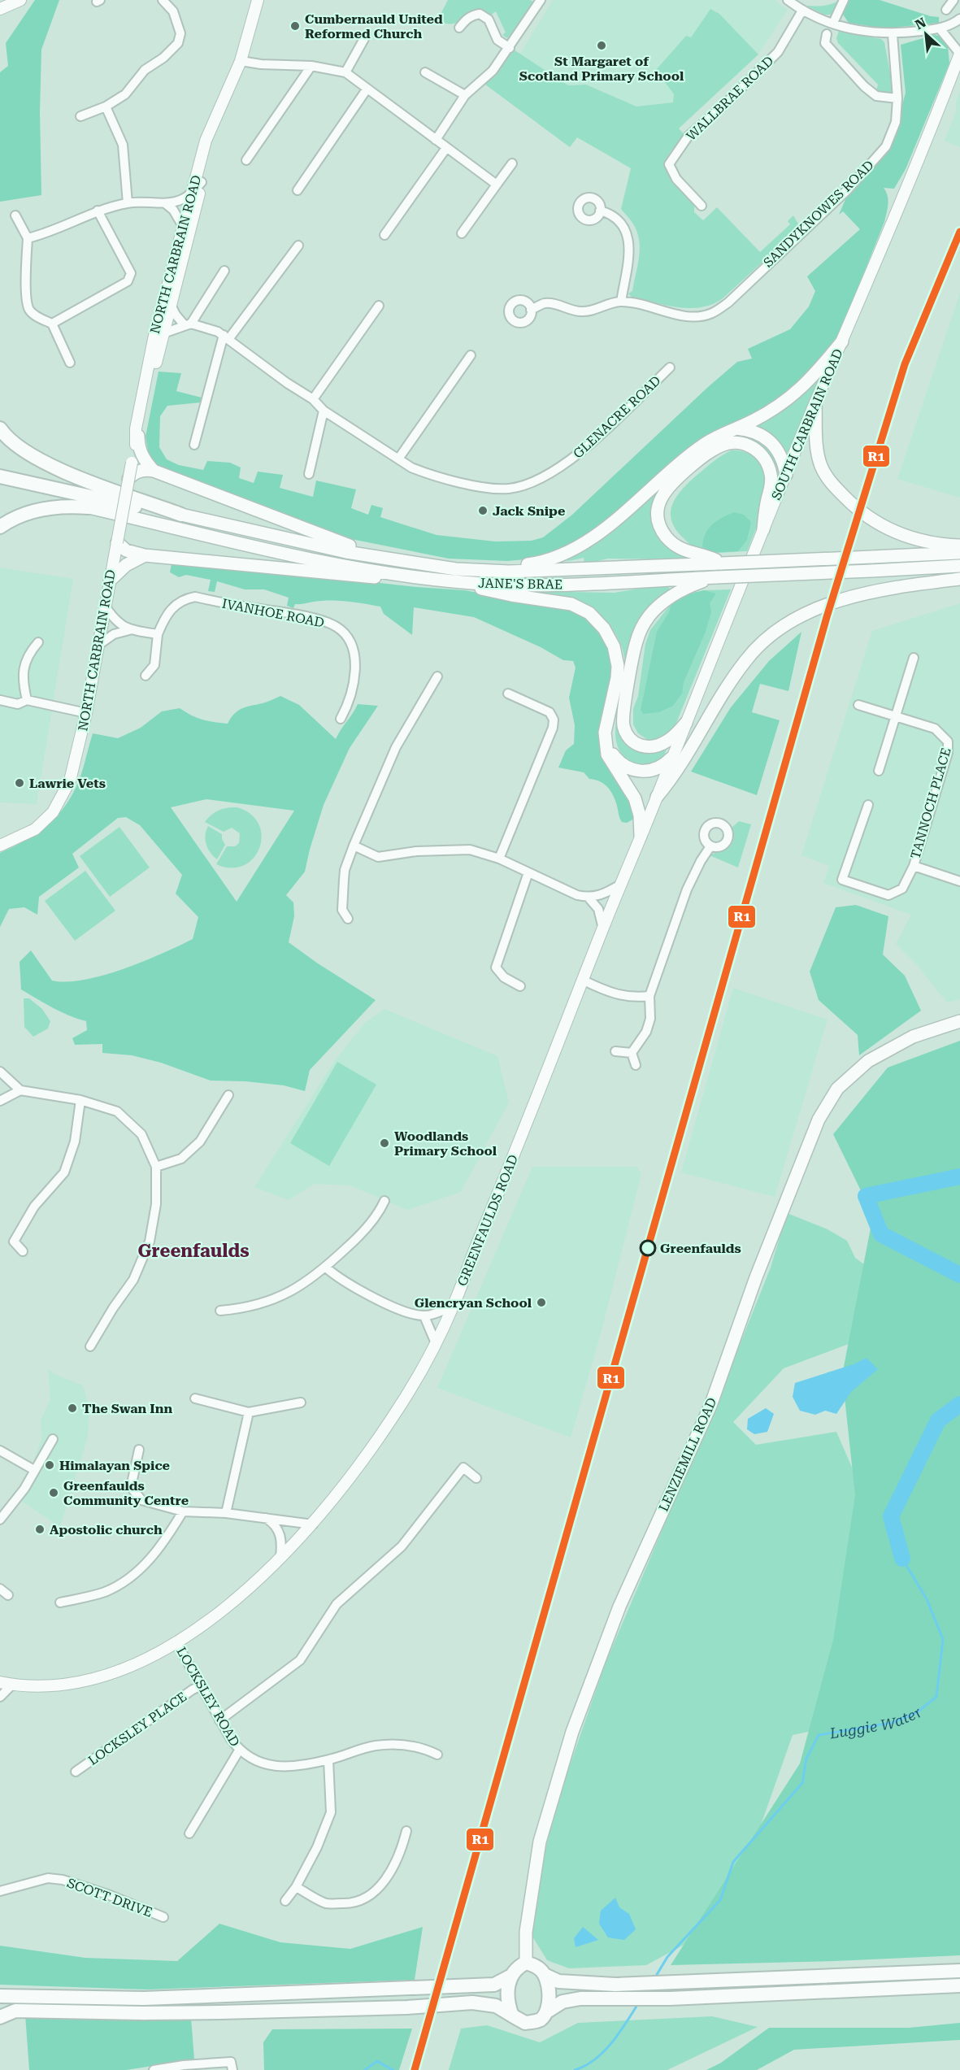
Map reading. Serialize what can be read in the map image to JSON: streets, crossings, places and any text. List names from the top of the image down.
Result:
{
  "streets": {
    "main road": ["JANE'S BRAE", "LENZIEMILL ROAD"],
    "street": [
      "WALLBRAE ROAD",
      "SANDYKNOWES ROAD",
      "NORTH CARBRAIN ROAD",
      "GLENACRE ROAD",
      "SOUTH CARBRAIN ROAD",
      "IVANHOE ROAD",
      "TANNOCH PLACE",
      "GREENFAULDS ROAD",
      "LOCKSLEY ROAD",
      "LOCKSLEY PLACE",
      "SCOTT DRIVE"
    ]
  },
  "crossings": [
    ["SOUTH CARBRAIN ROAD", "GREENFAULDS ROAD"],
    ["GREENFAULDS ROAD", "LOCKSLEY ROAD"],
    ["LOCKSLEY ROAD", "LOCKSLEY PLACE"]
  ],
  "districts": ["Greenfaulds"],
  "water": ["Luggie Water"],
  "places": [
    "Cumbernauld United Reformed Church",
    "St Margaret of Scotland Primary School",
    "Jack Snipe",
    "Lawrie Vets",
    "Woodlands Primary School",
    "Greenfaulds",
    "Glencryan School",
    "The Swan Inn",
    "Himalayan Spice",
    "Greenfaulds Community Centre",
    "Apostolic church"
  ],
  "lines": ["transit line R1"],
  "north": "top left"
}
